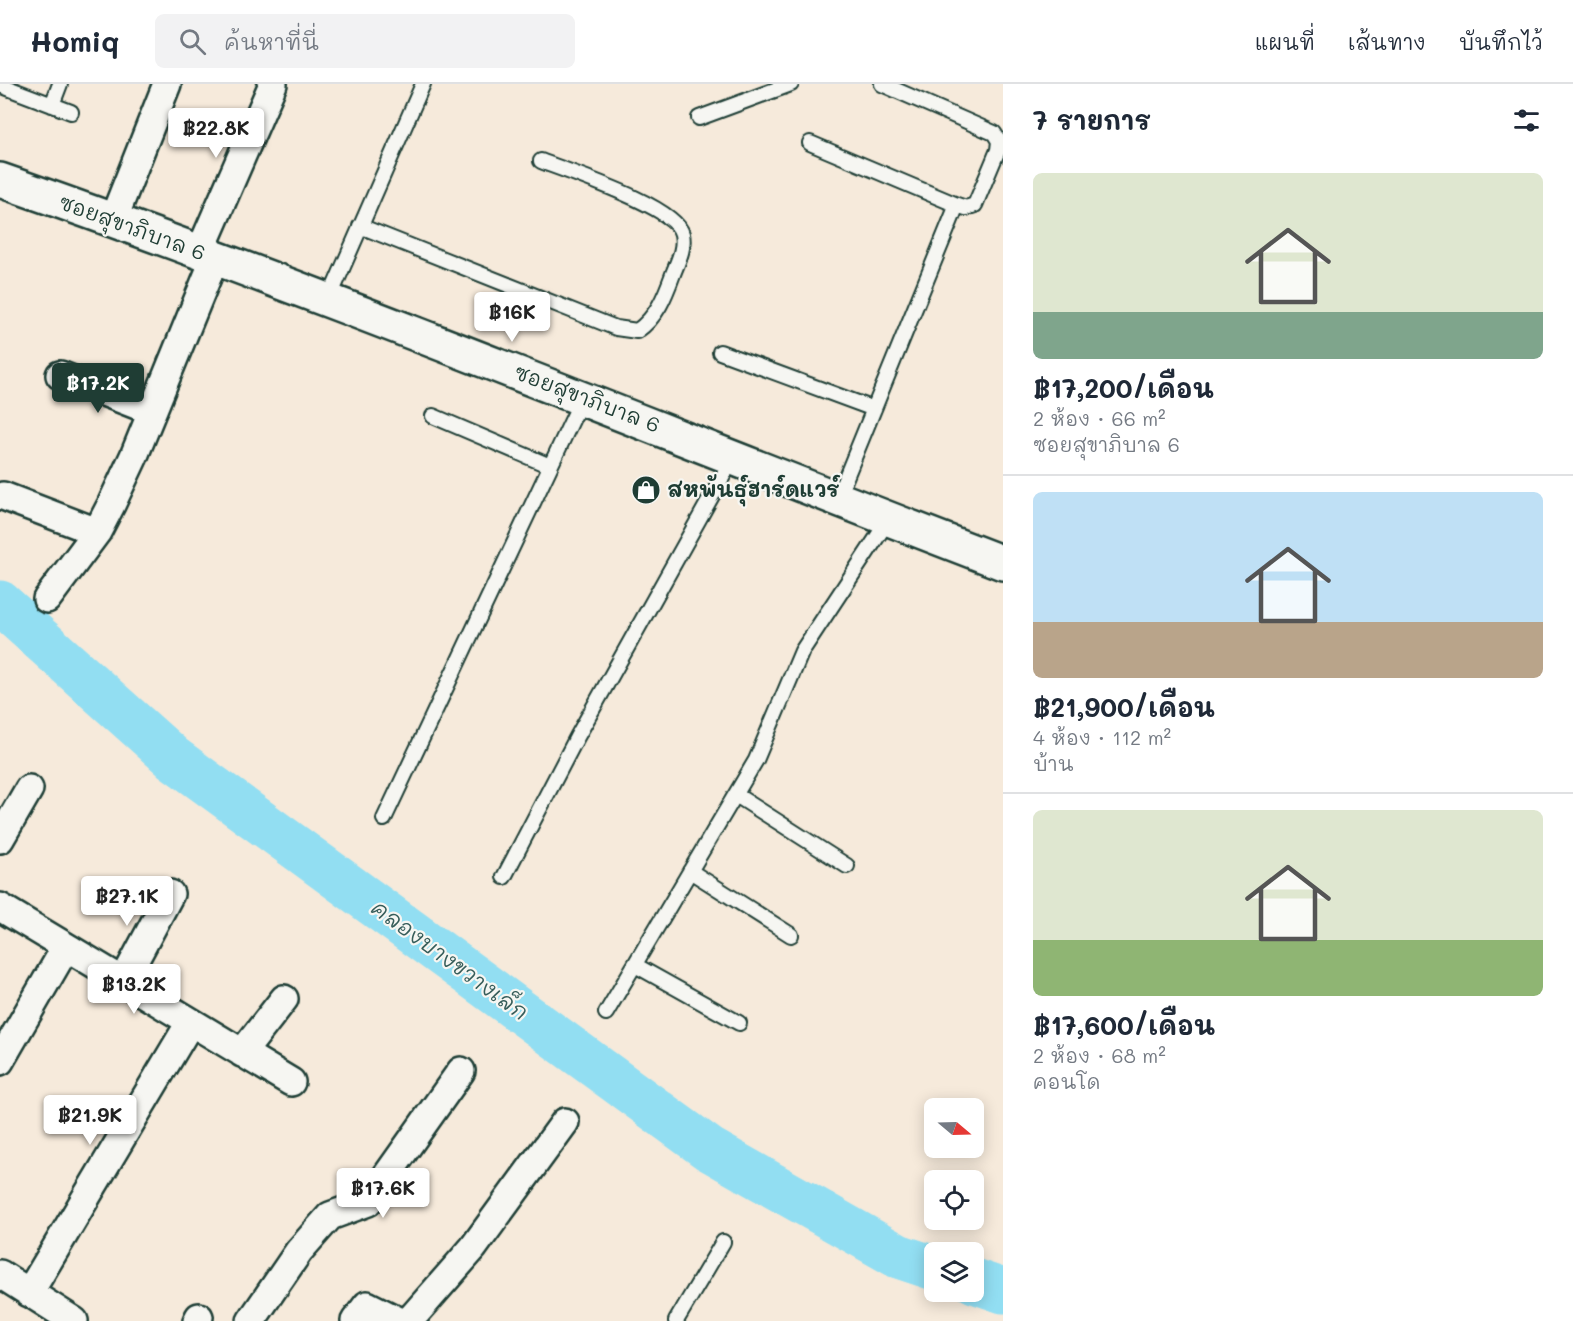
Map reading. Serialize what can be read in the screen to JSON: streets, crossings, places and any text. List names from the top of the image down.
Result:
{
  "streets": {
    "street": ["ซอยสุขาภิบาล 6"]
  },
  "water": ["คลองบางขวางเล็ก"],
  "places": {
    "shop": ["สหพันธุ์ฮาร์ดแวร์"]
  },
  "north": "right",
  "page": {
    "header": "Homiq",
    "search": "ค้นหาที่นี่",
    "nav": ["แผนที่", "เส้นทาง", "บันทึกไว้"],
    "heading": "7 รายการ",
    "price": [
      "฿22.8K",
      "฿16K",
      "฿17.2K",
      "฿27.1K",
      "฿13.2K",
      "฿21.9K",
      "฿17.6K"
    ],
    "list": [
      {
        "name": "฿17,200/เดือน",
        "note": "2 ห้อง · 66 m² · ซอยสุขาภิบาล 6"
      },
      {
        "name": "฿21,900/เดือน",
        "note": "4 ห้อง · 112 m² · บ้าน"
      },
      {
        "name": "฿17,600/เดือน",
        "note": "2 ห้อง · 68 m² · คอนโด"
      }
    ]
  }
}
